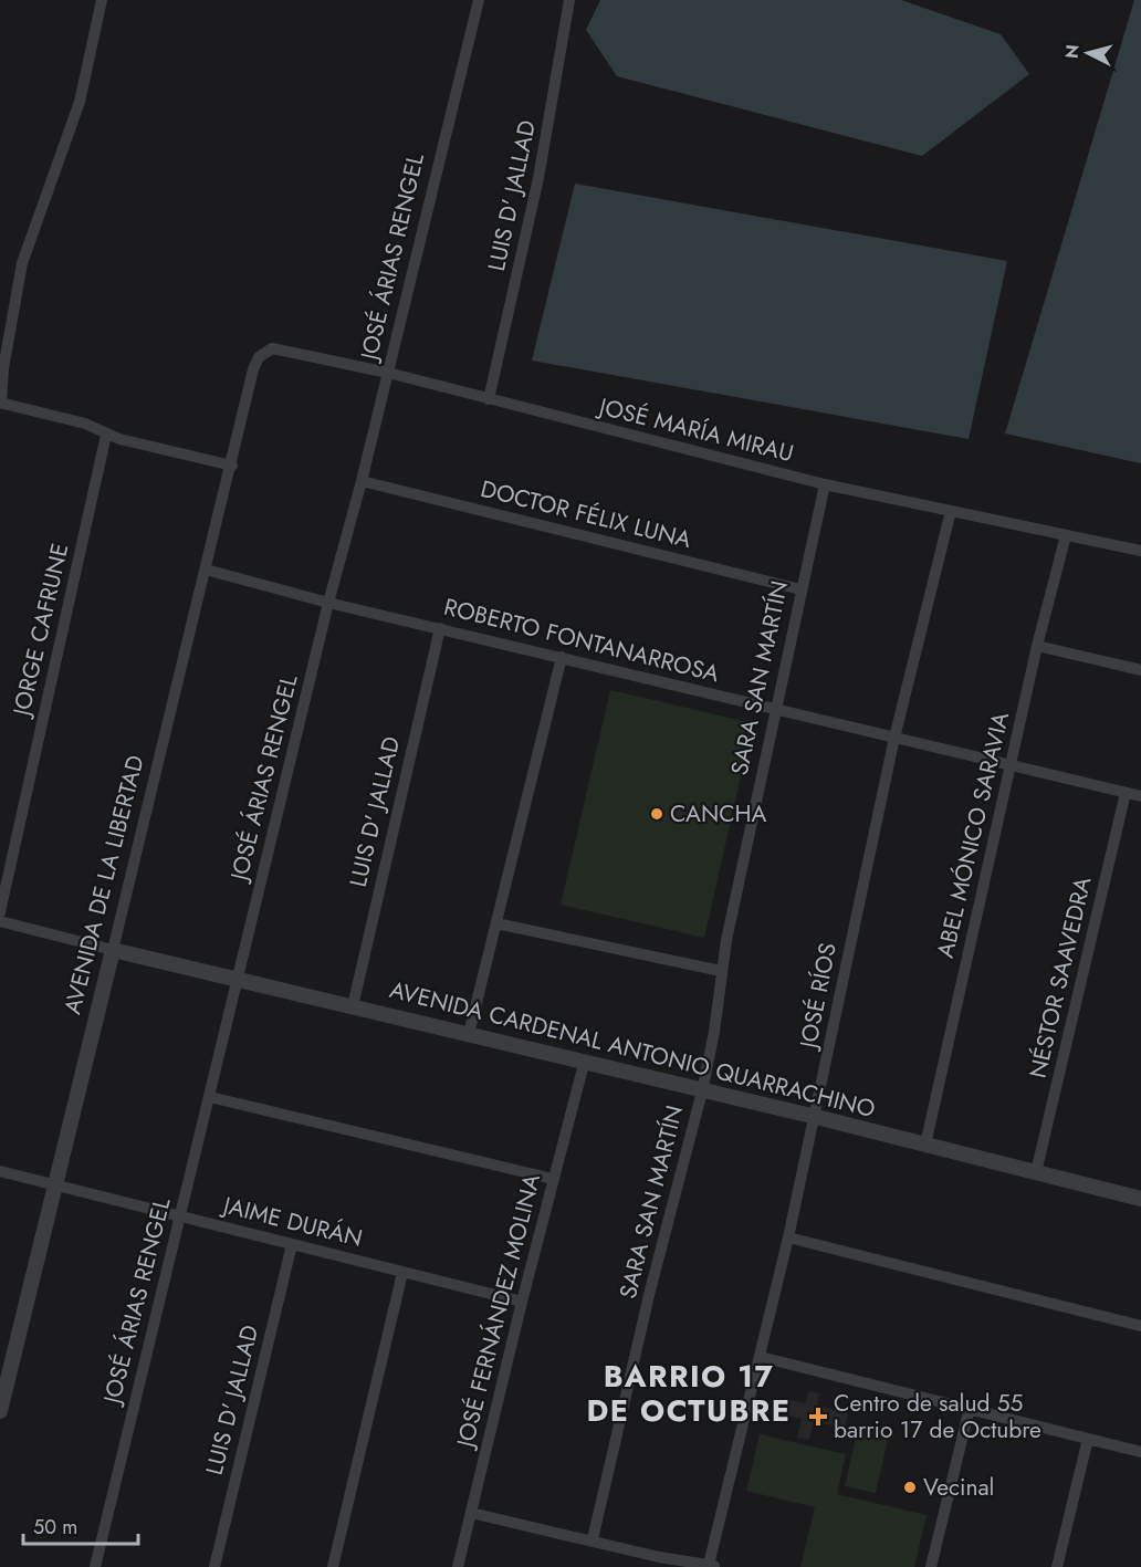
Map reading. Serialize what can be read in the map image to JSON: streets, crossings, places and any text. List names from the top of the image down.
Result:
{
  "streets": {
    "street": [
      "LUIS D' JALLAD",
      "JOSÉ ÁRIAS RENGEL",
      "JOSÉ MARÍA MIRAU",
      "DOCTOR FÉLIX LUNA",
      "JORGE CAFRUNE",
      "ROBERTO FONTANARROSA",
      "SARA SAN MARTÍN",
      "ABEL MÓNICO SARAVIA",
      "AVENIDA DE LA LIBERTAD",
      "NÉSTOR SAAVEDRA",
      "JOSÉ RÍOS",
      "AVENIDA CARDENAL ANTONIO QUARRACHINO",
      "JAIME DURÁN",
      "JOSÉ FERNÁNDEZ MOLINA"
    ]
  },
  "crossings": [
    ["LUIS D' JALLAD", "JOSÉ MARÍA MIRAU"],
    ["LUIS D' JALLAD", "ROBERTO FONTANARROSA"],
    ["LUIS D' JALLAD", "AVENIDA CARDENAL ANTONIO QUARRACHINO"],
    ["LUIS D' JALLAD", "JAIME DURÁN"],
    ["JOSÉ ÁRIAS RENGEL", "JOSÉ MARÍA MIRAU"],
    ["JOSÉ ÁRIAS RENGEL", "DOCTOR FÉLIX LUNA"],
    ["JOSÉ ÁRIAS RENGEL", "ROBERTO FONTANARROSA"],
    ["JOSÉ ÁRIAS RENGEL", "AVENIDA CARDENAL ANTONIO QUARRACHINO"],
    ["JOSÉ ÁRIAS RENGEL", "JAIME DURÁN"],
    ["JOSÉ MARÍA MIRAU", "SARA SAN MARTÍN"],
    ["JOSÉ MARÍA MIRAU", "ABEL MÓNICO SARAVIA"],
    ["JOSÉ MARÍA MIRAU", "AVENIDA DE LA LIBERTAD"],
    ["JOSÉ MARÍA MIRAU", "JOSÉ RÍOS"],
    ["DOCTOR FÉLIX LUNA", "SARA SAN MARTÍN"],
    ["ROBERTO FONTANARROSA", "SARA SAN MARTÍN"],
    ["ROBERTO FONTANARROSA", "ABEL MÓNICO SARAVIA"],
    ["ROBERTO FONTANARROSA", "AVENIDA DE LA LIBERTAD"],
    ["ROBERTO FONTANARROSA", "NÉSTOR SAAVEDRA"],
    ["ROBERTO FONTANARROSA", "JOSÉ RÍOS"],
    ["SARA SAN MARTÍN", "AVENIDA CARDENAL ANTONIO QUARRACHINO"],
    ["ABEL MÓNICO SARAVIA", "AVENIDA CARDENAL ANTONIO QUARRACHINO"],
    ["AVENIDA DE LA LIBERTAD", "AVENIDA CARDENAL ANTONIO QUARRACHINO"],
    ["AVENIDA DE LA LIBERTAD", "JAIME DURÁN"],
    ["NÉSTOR SAAVEDRA", "AVENIDA CARDENAL ANTONIO QUARRACHINO"],
    ["JOSÉ RÍOS", "AVENIDA CARDENAL ANTONIO QUARRACHINO"],
    ["AVENIDA CARDENAL ANTONIO QUARRACHINO", "JOSÉ FERNÁNDEZ MOLINA"],
    ["JAIME DURÁN", "JOSÉ FERNÁNDEZ MOLINA"]
  ],
  "districts": ["BARRIO 17 DE OCTUBRE"],
  "places": {
    "other": ["CANCHA", "Vecinal"],
    "health": ["Centro de salud 55 barrio 17 de Octubre"]
  },
  "scale_bar": "50 m",
  "north": "left"
}
